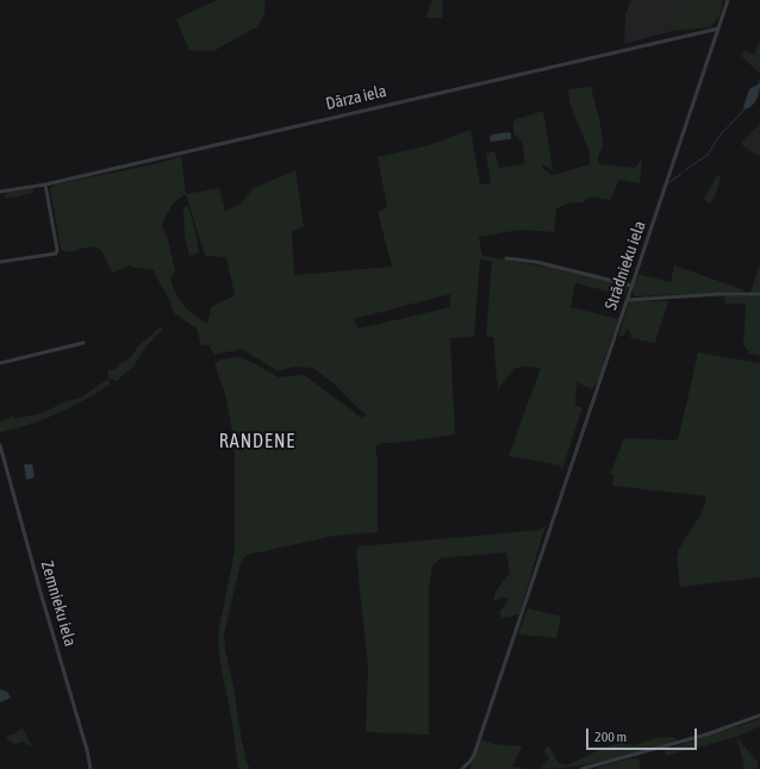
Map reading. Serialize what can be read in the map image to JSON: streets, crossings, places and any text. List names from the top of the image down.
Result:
{
  "streets": {
    "street": ["Dārza iela", "Strādnieku iela", "Zemnieku iela"]
  },
  "crossings": [
    ["Dārza iela", "Strādnieku iela"]
  ],
  "districts": ["RANDENE"],
  "scale_bar": "200 m"
}
